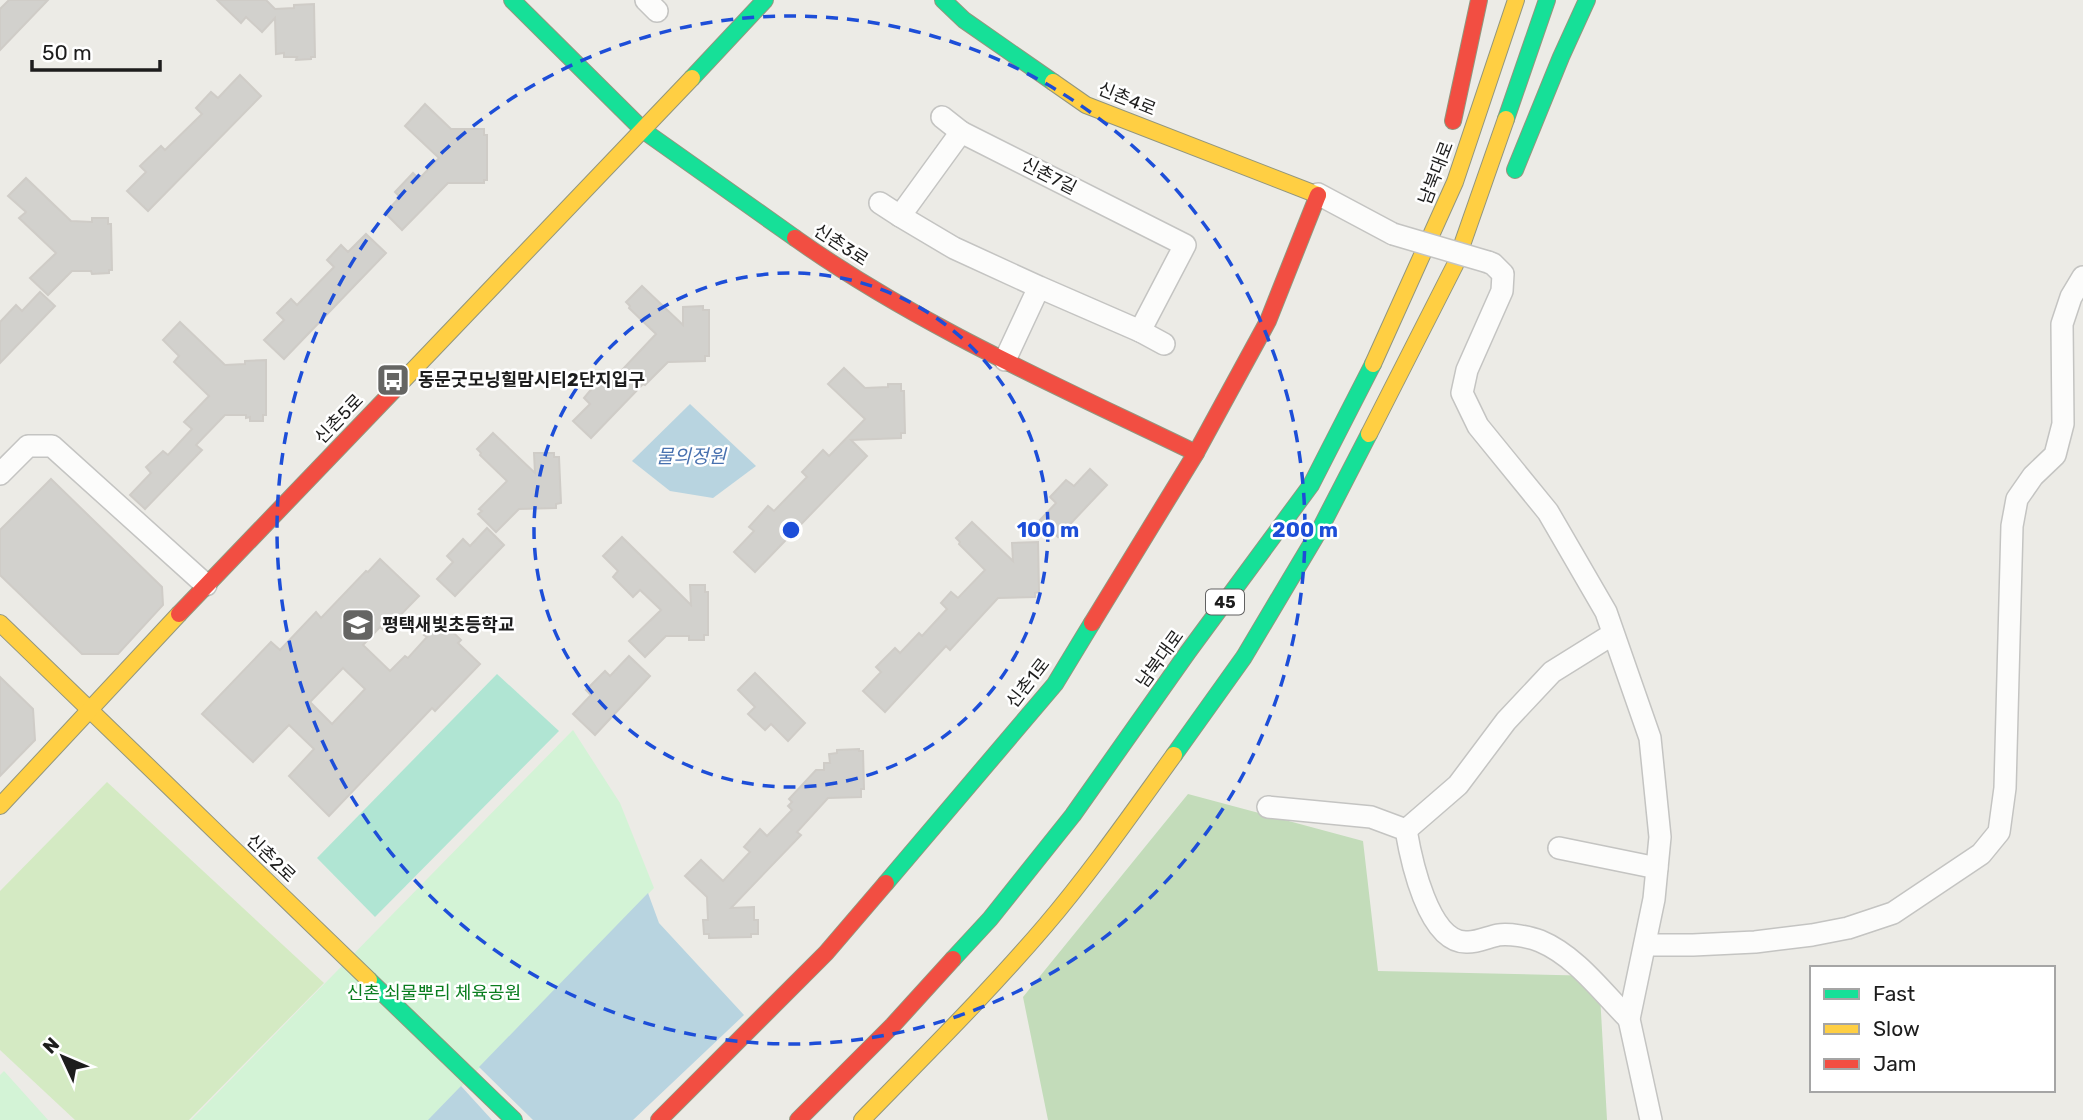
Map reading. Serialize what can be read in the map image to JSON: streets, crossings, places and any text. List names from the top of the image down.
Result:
{
  "streets": {
    "main road": [
      "신촌4로",
      "남북대로",
      "신촌3로",
      "신촌5로",
      "45",
      "신촌1로",
      "신촌2로"
    ],
    "street": ["신촌7길"]
  },
  "crossings": [
    ["신촌4로", "신촌1로"],
    ["신촌3로", "신촌5로"],
    ["신촌3로", "신촌1로"],
    ["신촌5로", "신촌2로"]
  ],
  "water": ["물의정원"],
  "parks": ["신촌 쇠물뿌리 체육공원"],
  "places": {
    "bus stop": ["동문굿모닝힐맘시티2단지입구"],
    "school or university": ["평택새빛초등학교"]
  },
  "legend": ["Fast", "Slow", "Jam"],
  "scale_bar": "50 m",
  "north": "top left",
  "rings": ["100 m", "200 m"]
}
